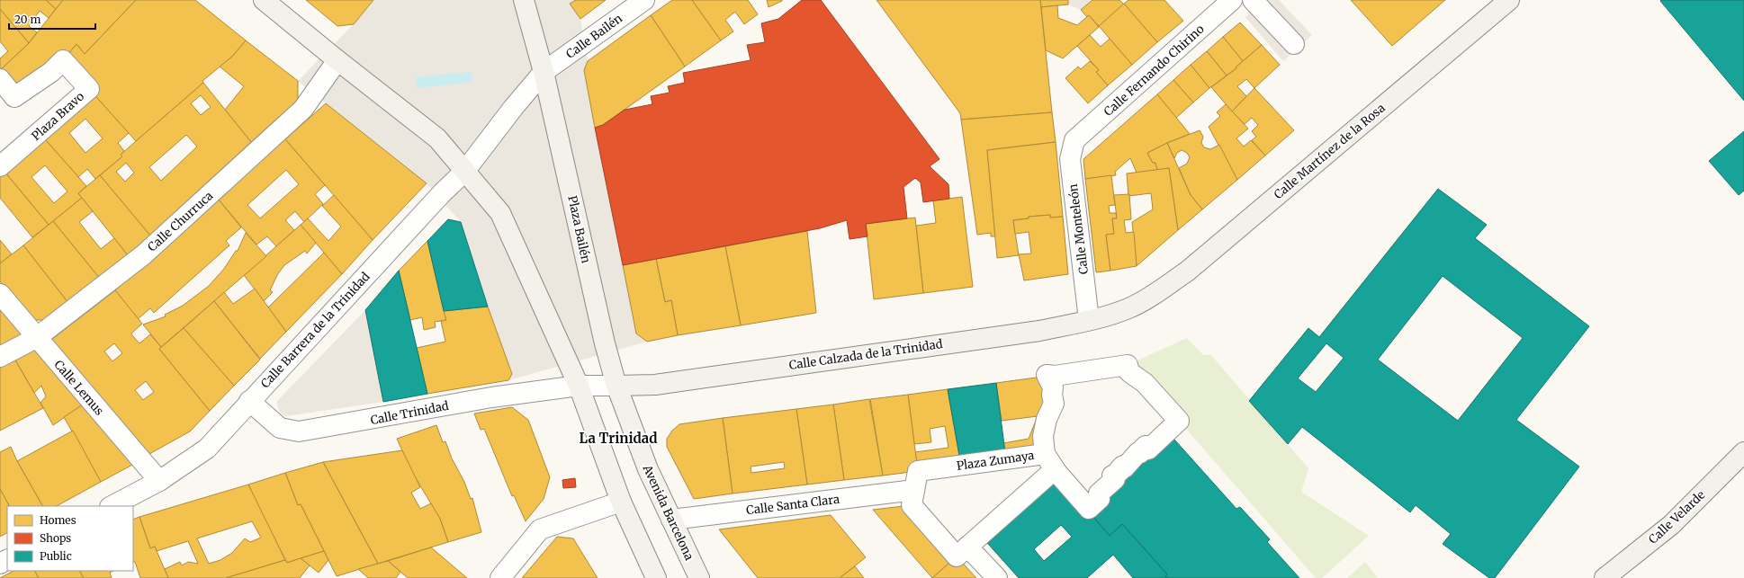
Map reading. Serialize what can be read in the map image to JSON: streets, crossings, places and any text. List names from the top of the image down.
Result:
{
  "streets": {
    "main road": [
      "Calle Martínez de la Rosa",
      "Plaza Bailén",
      "Calle Calzada de la Trinidad",
      "Avenida Barcelona",
      "Calle Velarde"
    ],
    "street": [
      "Calle Bailén",
      "Calle Fernando Chirino",
      "Plaza Bravo",
      "Calle Churruca",
      "Calle Monteleón",
      "Calle Barrera de la Trinidad",
      "Calle Lemus",
      "Calle Trinidad",
      "Plaza Zumaya",
      "Calle Santa Clara"
    ]
  },
  "crossings": [
    ["Calle Bailén", "Plaza Bailén"],
    ["Calle Fernando Chirino", "Calle Monteleón"],
    ["Calle Martínez de la Rosa", "Calle Calzada de la Trinidad"],
    ["Calle Churruca", "Calle Lemus"],
    ["Plaza Bailén", "Calle Calzada de la Trinidad"],
    ["Plaza Bailén", "Avenida Barcelona"],
    ["Calle Monteleón", "Calle Calzada de la Trinidad"],
    ["Calle Barrera de la Trinidad", "Calle Lemus"],
    ["Calle Barrera de la Trinidad", "Calle Trinidad"],
    ["Calle Calzada de la Trinidad", "Calle Trinidad"],
    ["Calle Calzada de la Trinidad", "Avenida Barcelona"],
    ["Plaza Zumaya", "Calle Santa Clara"],
    ["Calle Santa Clara", "Avenida Barcelona"]
  ],
  "districts": ["La Trinidad"],
  "legend": ["Homes", "Shops", "Public"],
  "scale_bar": "20 m"
}
